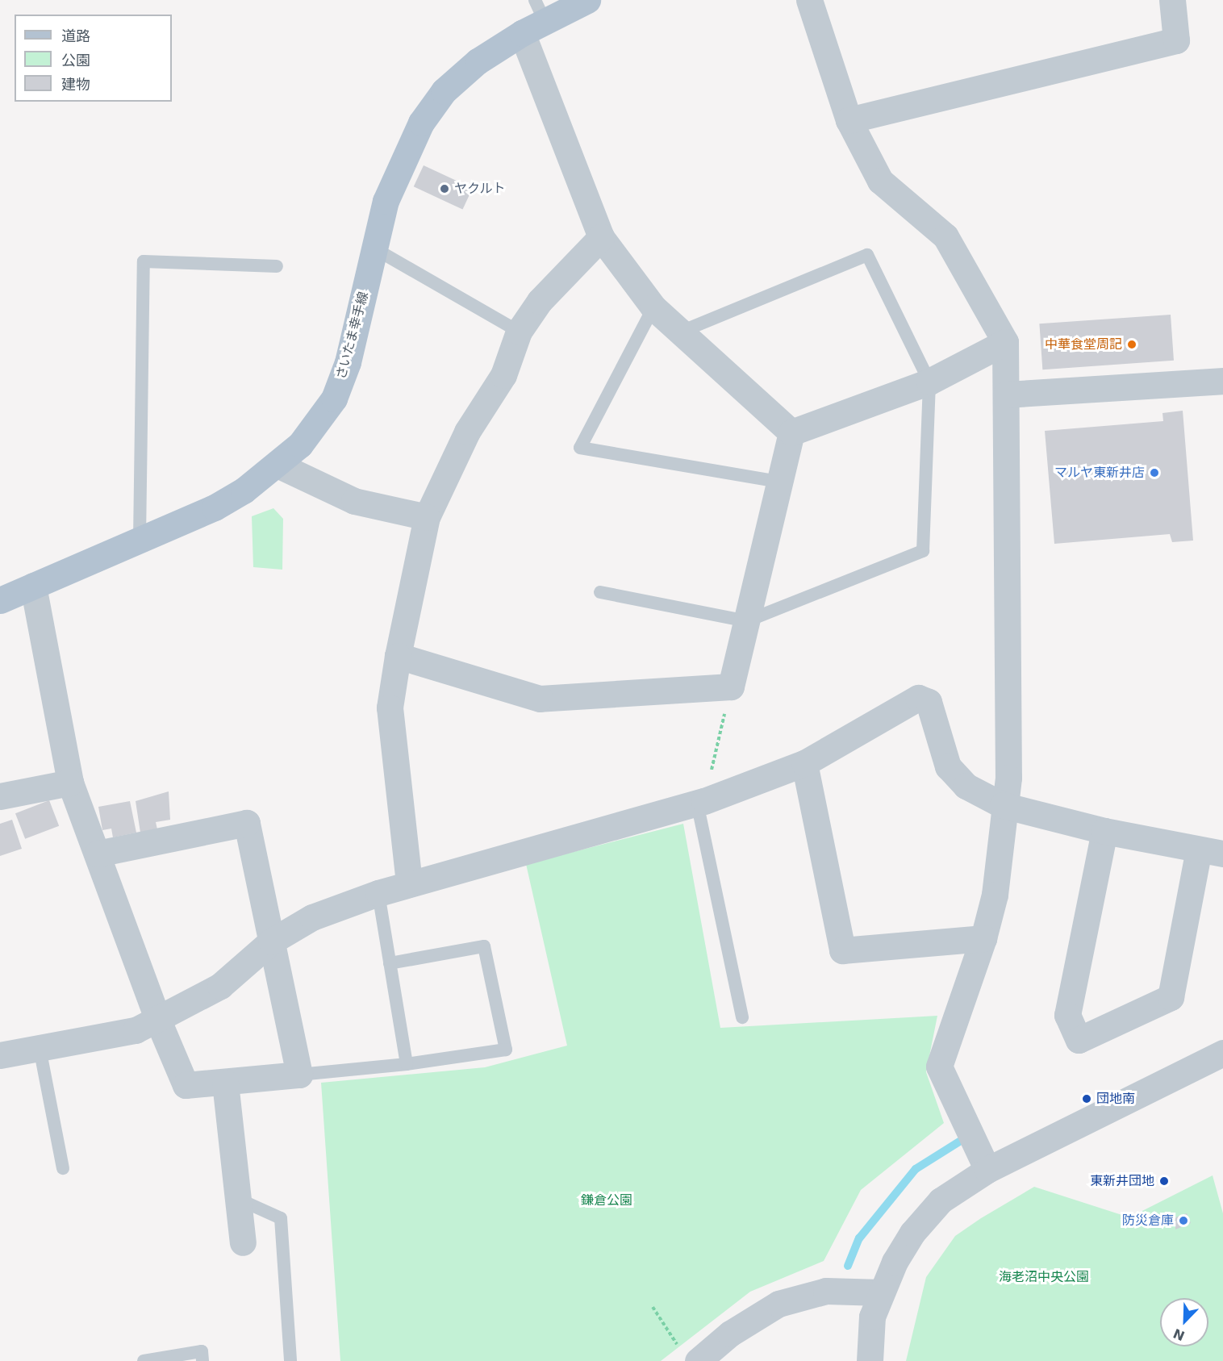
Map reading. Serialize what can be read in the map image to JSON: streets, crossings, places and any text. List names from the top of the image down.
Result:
{
  "streets": {
    "main road": ["さいたま幸手線"]
  },
  "parks": ["鎌倉公園", "海老沼中央公園"],
  "places": [
    "ヤクルト",
    "中華食堂周記",
    "マルヤ東新井店",
    "団地南",
    "東新井団地",
    "防災倉庫"
  ],
  "legend": ["道路", "公園", "建物"],
  "north": "bottom left"
}
